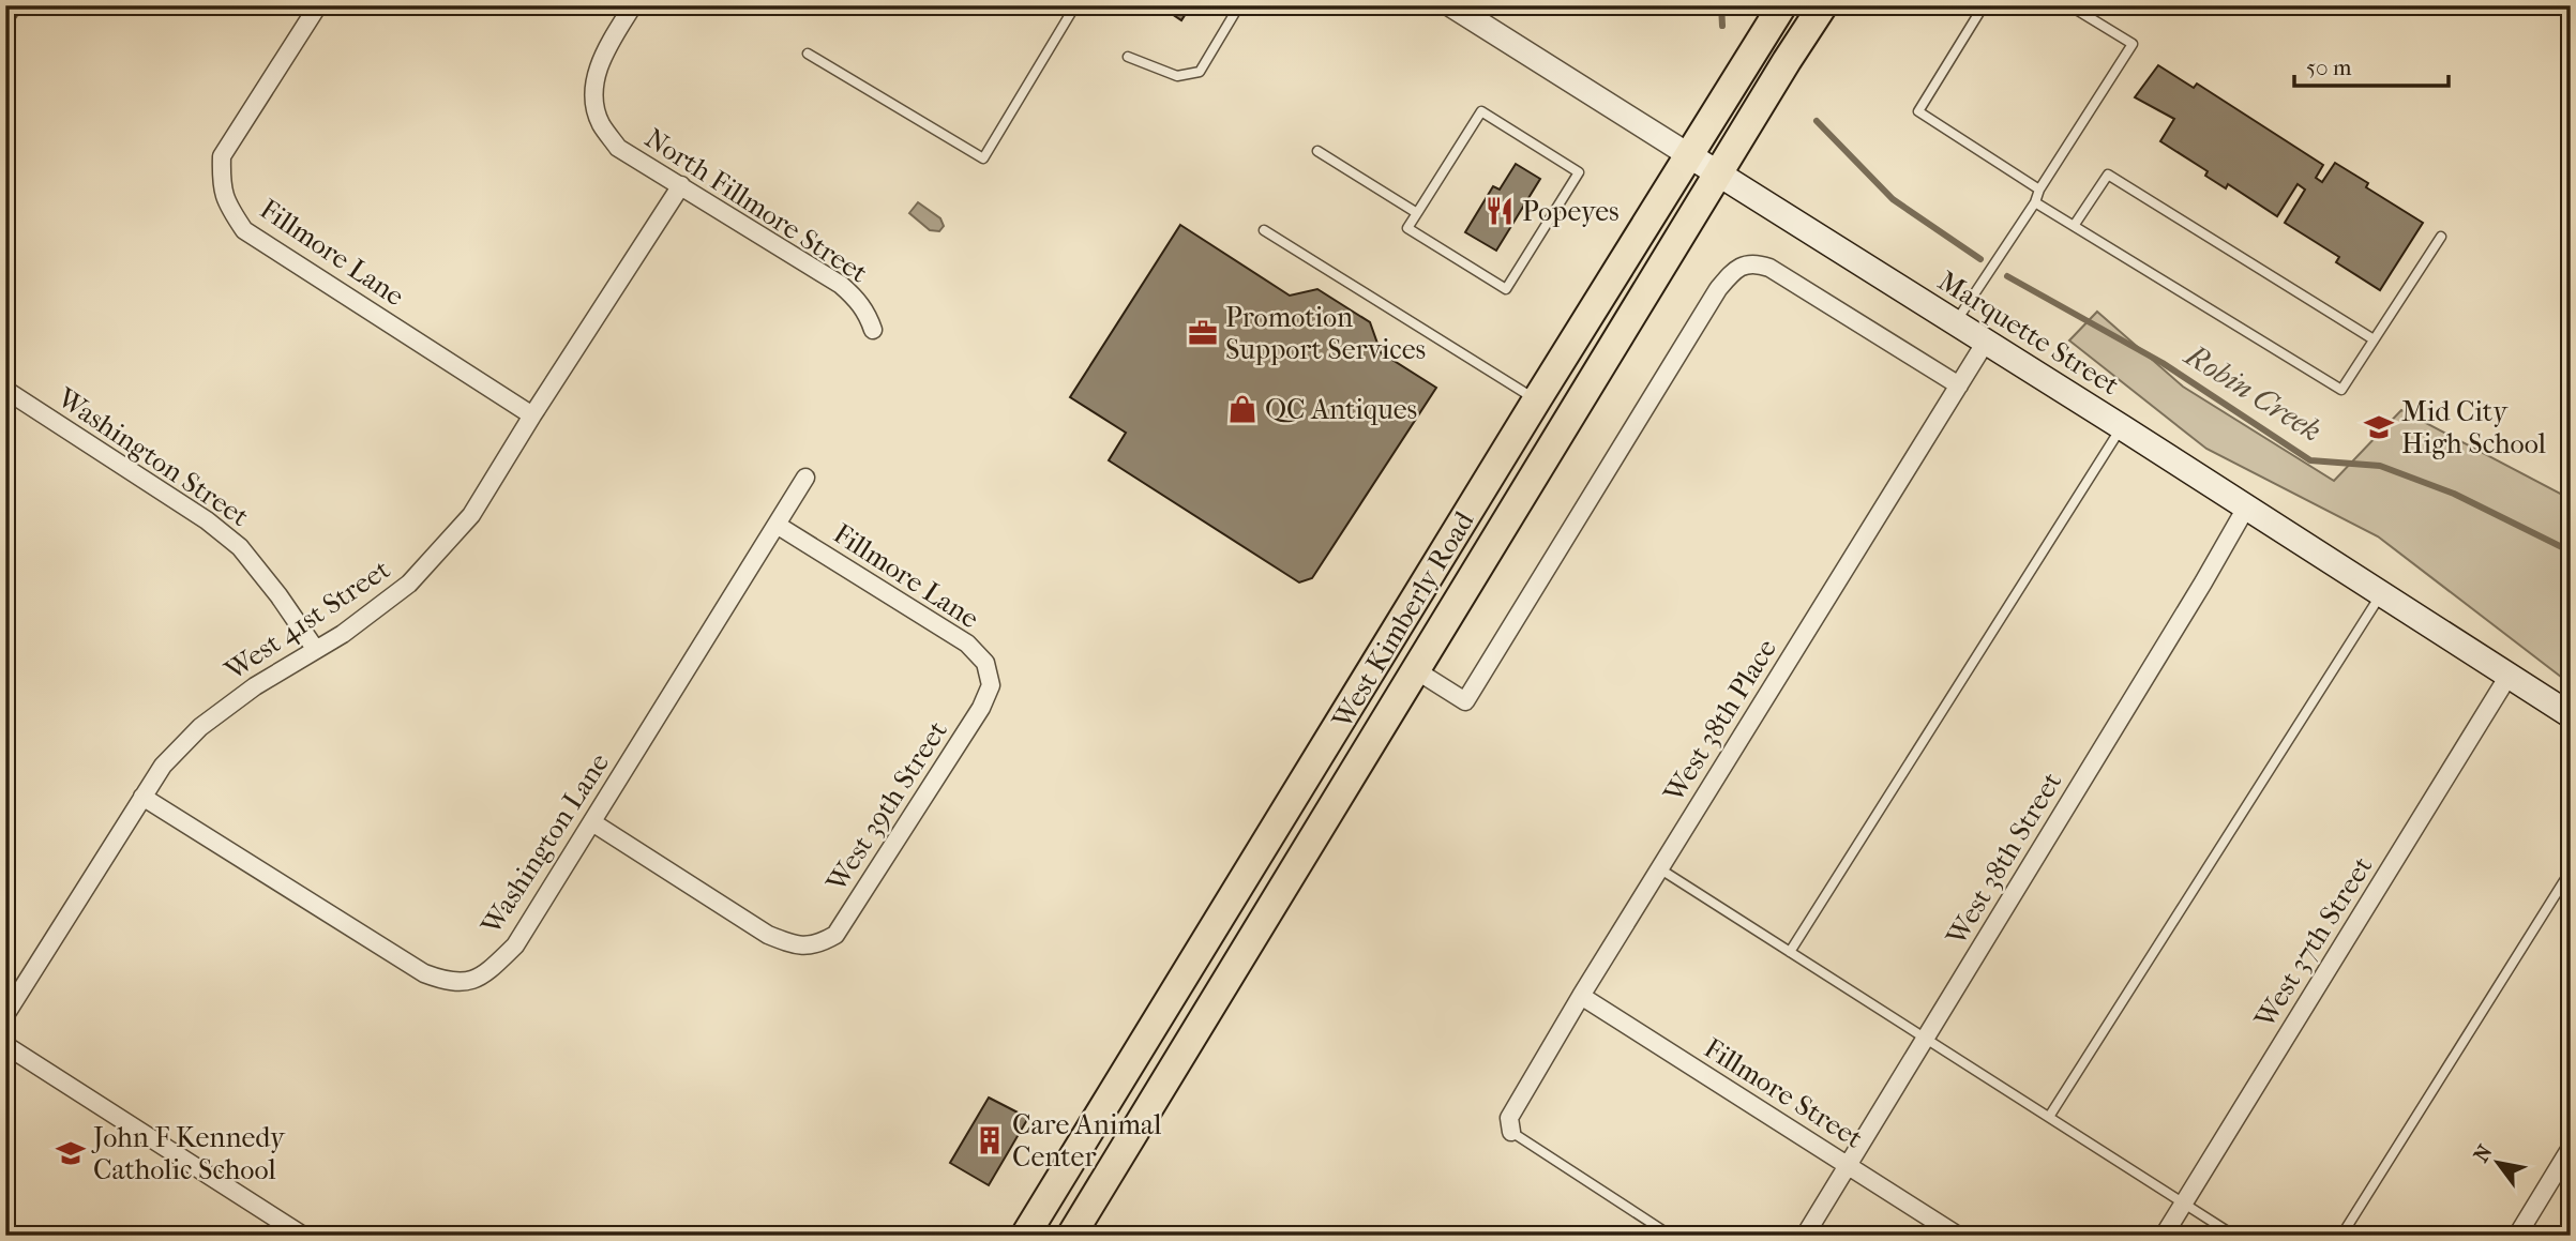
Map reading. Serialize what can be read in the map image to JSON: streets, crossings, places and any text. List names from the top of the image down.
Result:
{
  "streets": {
    "main road": ["Marquette Street", "West Kimberly Road"],
    "street": [
      "North Fillmore Street",
      "Fillmore Lane",
      "Washington Street",
      "West 41st Street",
      "West 38th Place",
      "West 39th Street",
      "Washington Lane",
      "West 38th Street",
      "West 37th Street",
      "Fillmore Street"
    ]
  },
  "crossings": [
    ["North Fillmore Street", "West 41st Street"],
    ["Fillmore Lane", "West 41st Street"],
    ["Fillmore Lane", "West 39th Street"],
    ["Fillmore Lane", "Washington Lane"],
    ["Marquette Street", "West Kimberly Road"],
    ["Marquette Street", "West 38th Place"],
    ["Marquette Street", "West 38th Street"],
    ["Marquette Street", "West 37th Street"],
    ["Washington Street", "West 41st Street"],
    ["West 41st Street", "Washington Lane"],
    ["West Kimberly Road", "West 38th Place"],
    ["West 38th Place", "Fillmore Street"],
    ["West 39th Street", "Washington Lane"],
    ["West 38th Street", "Fillmore Street"]
  ],
  "water": ["Robin Creek"],
  "places": {
    "restaurant": ["Popeyes"],
    "office": ["Promotion Support Services"],
    "shop": ["QC Antiques"],
    "school or university": ["Mid City High School", "John F Kennedy Catholic School"],
    "building": ["Care Animal Center"]
  },
  "scale_bar": "50 m",
  "north": "top left"
}
